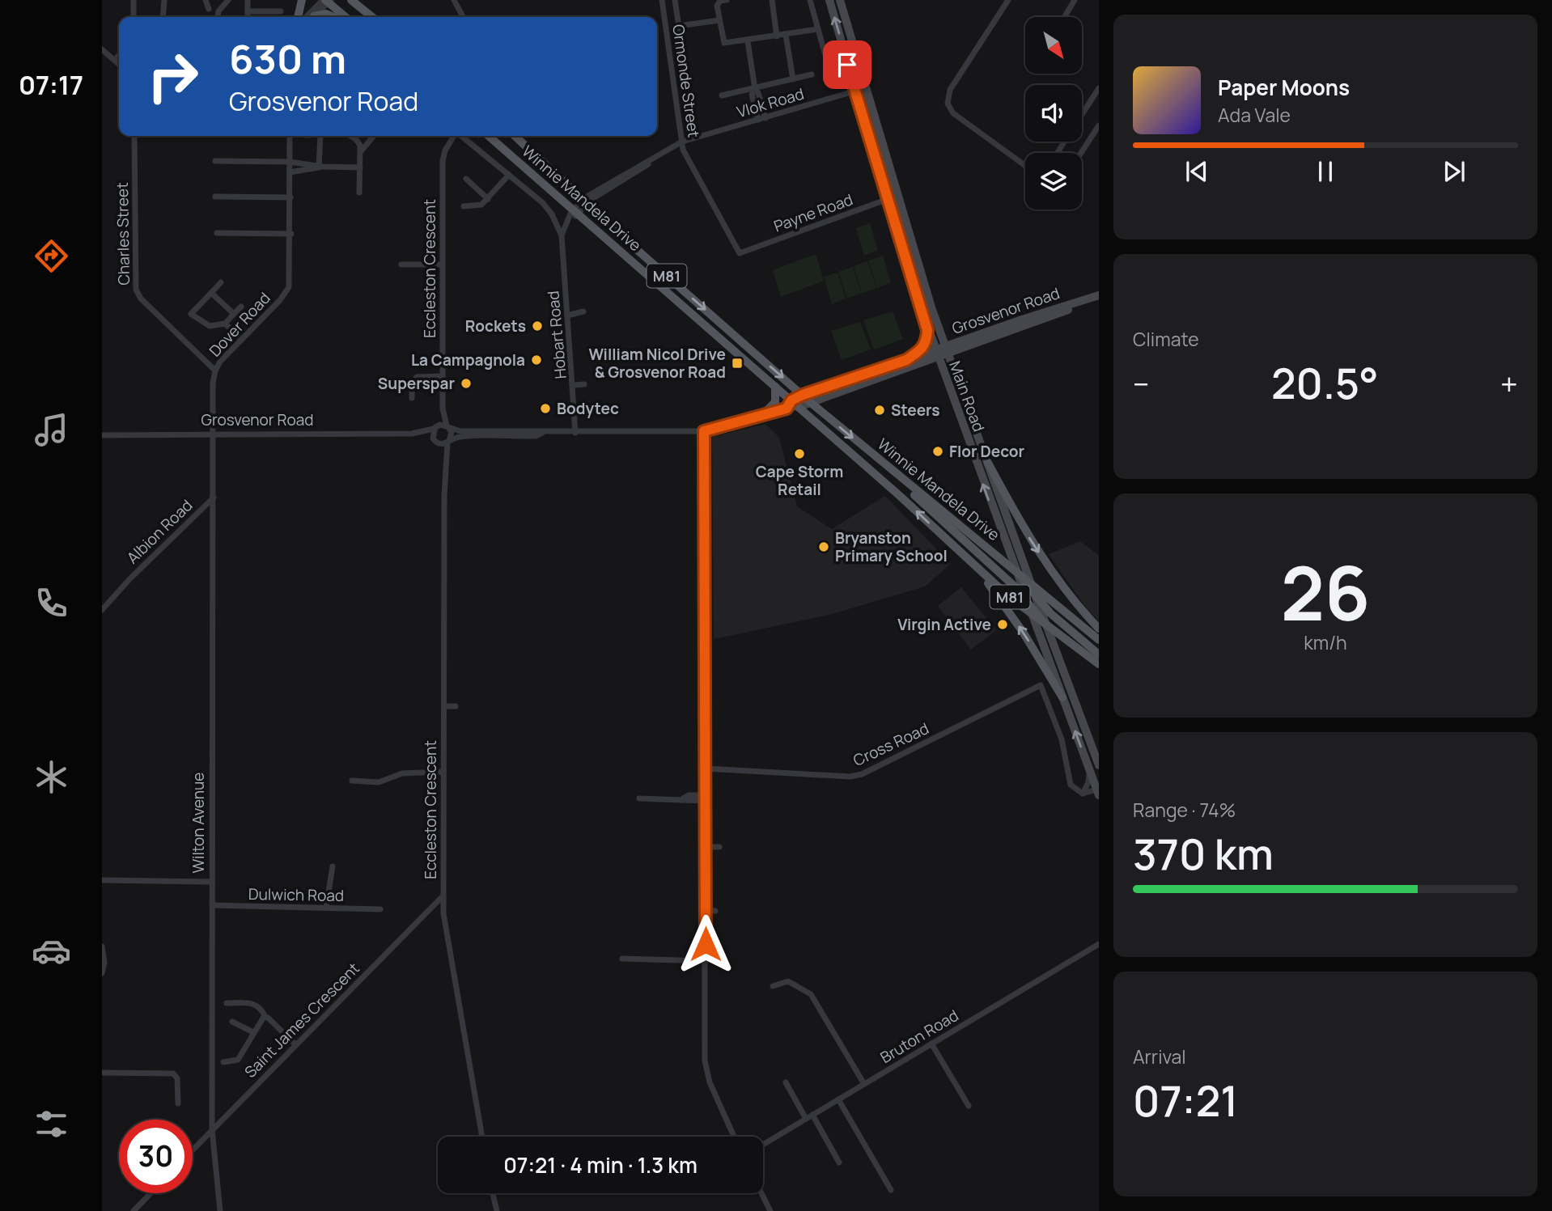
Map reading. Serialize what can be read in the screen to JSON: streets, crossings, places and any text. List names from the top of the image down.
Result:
{
  "streets": {
    "main road": [
      "Winnie Mandela Drive",
      "M81",
      "Grosvenor Road",
      "Main Road"
    ],
    "street": [
      "Ormonde Street",
      "Vlok Road",
      "Payne Road",
      "Charles Street",
      "Eccleston Crescent",
      "Dover Road",
      "Hobart Road",
      "Albion Road",
      "Cross Road",
      "Wilton Avenue",
      "Dulwich Road",
      "Saint James Crescent",
      "Bruton Road"
    ]
  },
  "crossings": [
    ["Ormonde Street", "Vlok Road"],
    ["Ormonde Street", "Payne Road"],
    ["Vlok Road", "Winnie Mandela Drive"],
    ["Vlok Road", "Main Road"],
    ["Winnie Mandela Drive", "Grosvenor Road"],
    ["Winnie Mandela Drive", "Main Road"],
    ["Payne Road", "Main Road"],
    ["Charles Street", "Dover Road"],
    ["Eccleston Crescent", "Grosvenor Road"],
    ["Eccleston Crescent", "Saint James Crescent"],
    ["Grosvenor Road", "Dover Road"],
    ["Grosvenor Road", "Hobart Road"],
    ["Grosvenor Road", "Main Road"],
    ["Grosvenor Road", "Wilton Avenue"],
    ["Dover Road", "Wilton Avenue"],
    ["Albion Road", "Wilton Avenue"],
    ["Wilton Avenue", "Dulwich Road"],
    ["Wilton Avenue", "Saint James Crescent"]
  ],
  "places": {
    "other": [
      "Rockets",
      "La Campagnola",
      "Superspar",
      "Bodytec",
      "Steers",
      "Flor Decor",
      "Cape Storm Retail",
      "Bryanston Primary School",
      "Virgin Active"
    ],
    "transit": ["William Nicol Drive & Grosvenor Road"]
  },
  "north": "bottom right",
  "page": {
    "tabs": "07:17",
    "turn": ["630 m", "Grosvenor Road"],
    "song": ["Paper Moons", "Ada Vale"],
    "tile": [
      "Climate",
      ["26", "km/h"],
      ["Range · 74%", "370 km"],
      ["Arrival", "07:21"]
    ],
    "heat": ["−", "20.5°", "+"],
    "limit": "30",
    "trip": "07:21 · 4 min · 1.3 km"
  }
}
